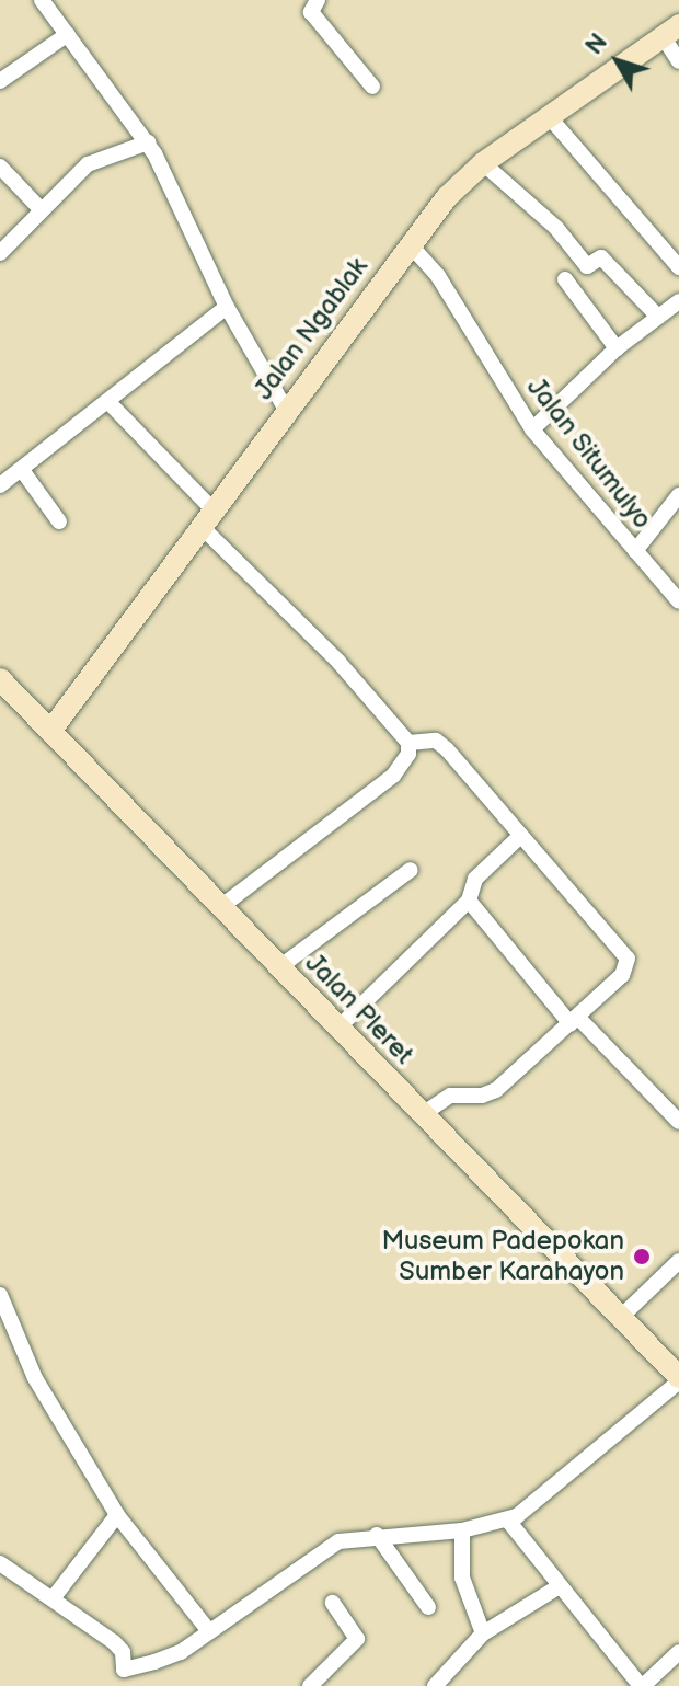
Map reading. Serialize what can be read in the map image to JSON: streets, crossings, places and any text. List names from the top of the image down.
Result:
{
  "streets": {
    "main road": ["Jalan Ngablak", "Jalan Pleret"],
    "street": ["Jalan Situmulyo"]
  },
  "crossings": [
    ["Jalan Ngablak", "Jalan Situmulyo"],
    ["Jalan Ngablak", "Jalan Pleret"]
  ],
  "places": ["Museum Padepokan Sumber Karahayon"],
  "north": "top left"
}
